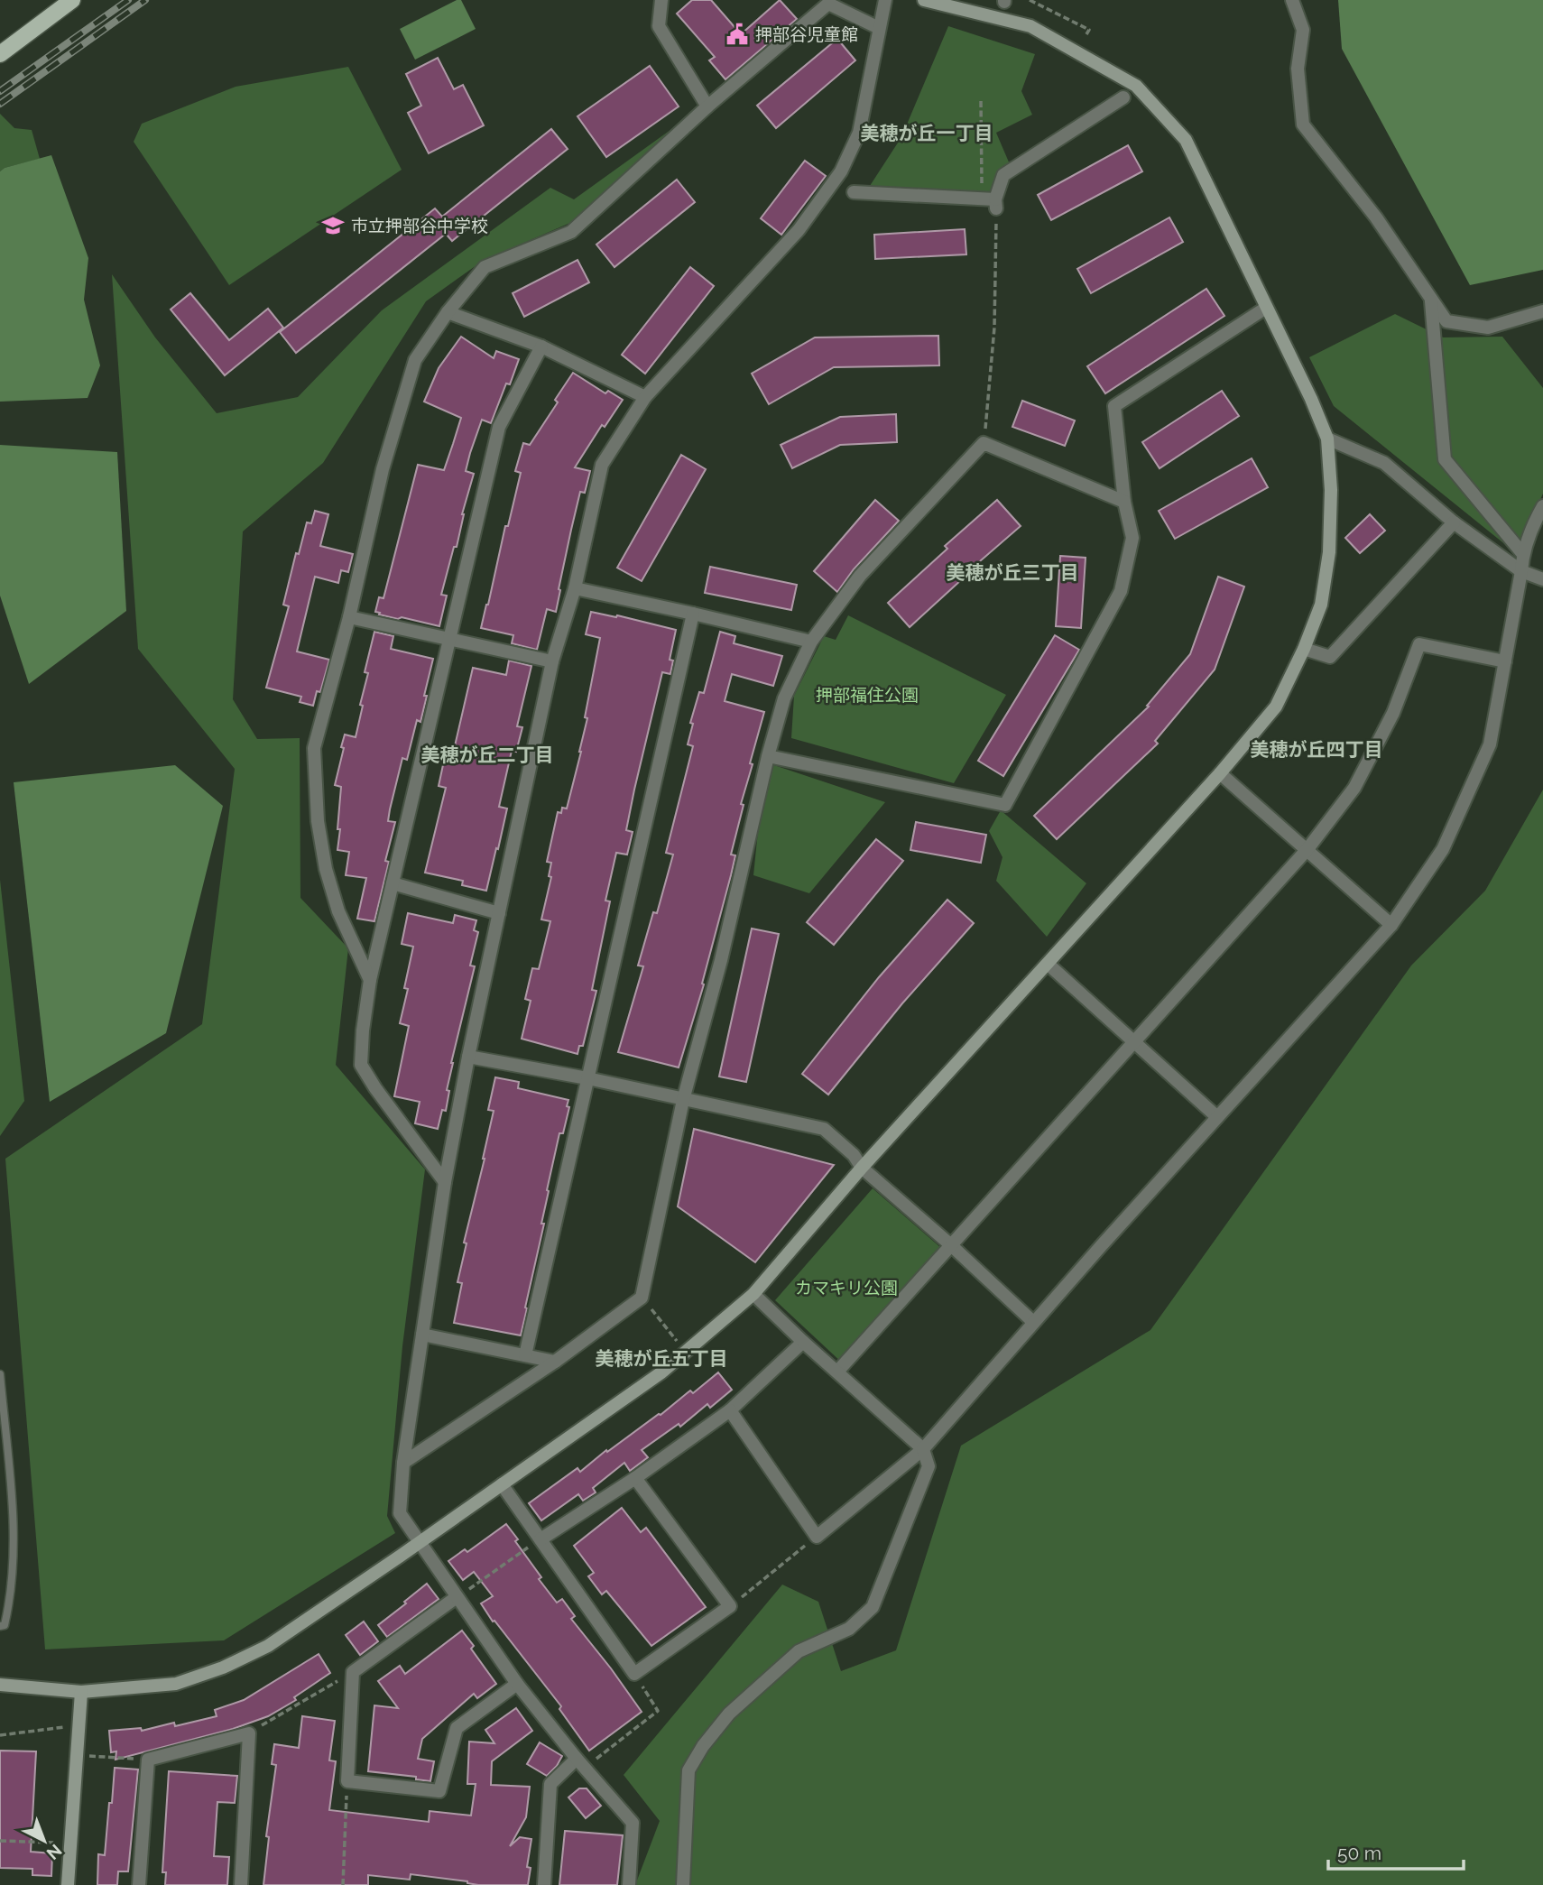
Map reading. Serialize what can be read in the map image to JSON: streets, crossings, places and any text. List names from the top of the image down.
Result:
{
  "districts": [
    "美穂が丘一丁目",
    "美穂が丘三丁目",
    "美穂が丘四丁目",
    "美穂が丘二丁目",
    "美穂が丘五丁目"
  ],
  "parks": ["押部福住公園", "カマキリ公園"],
  "places": {
    "public building": ["押部谷児童館"],
    "school or university": ["市立押部谷中学校"]
  },
  "scale_bar": "50 m",
  "north": "bottom right"
}
